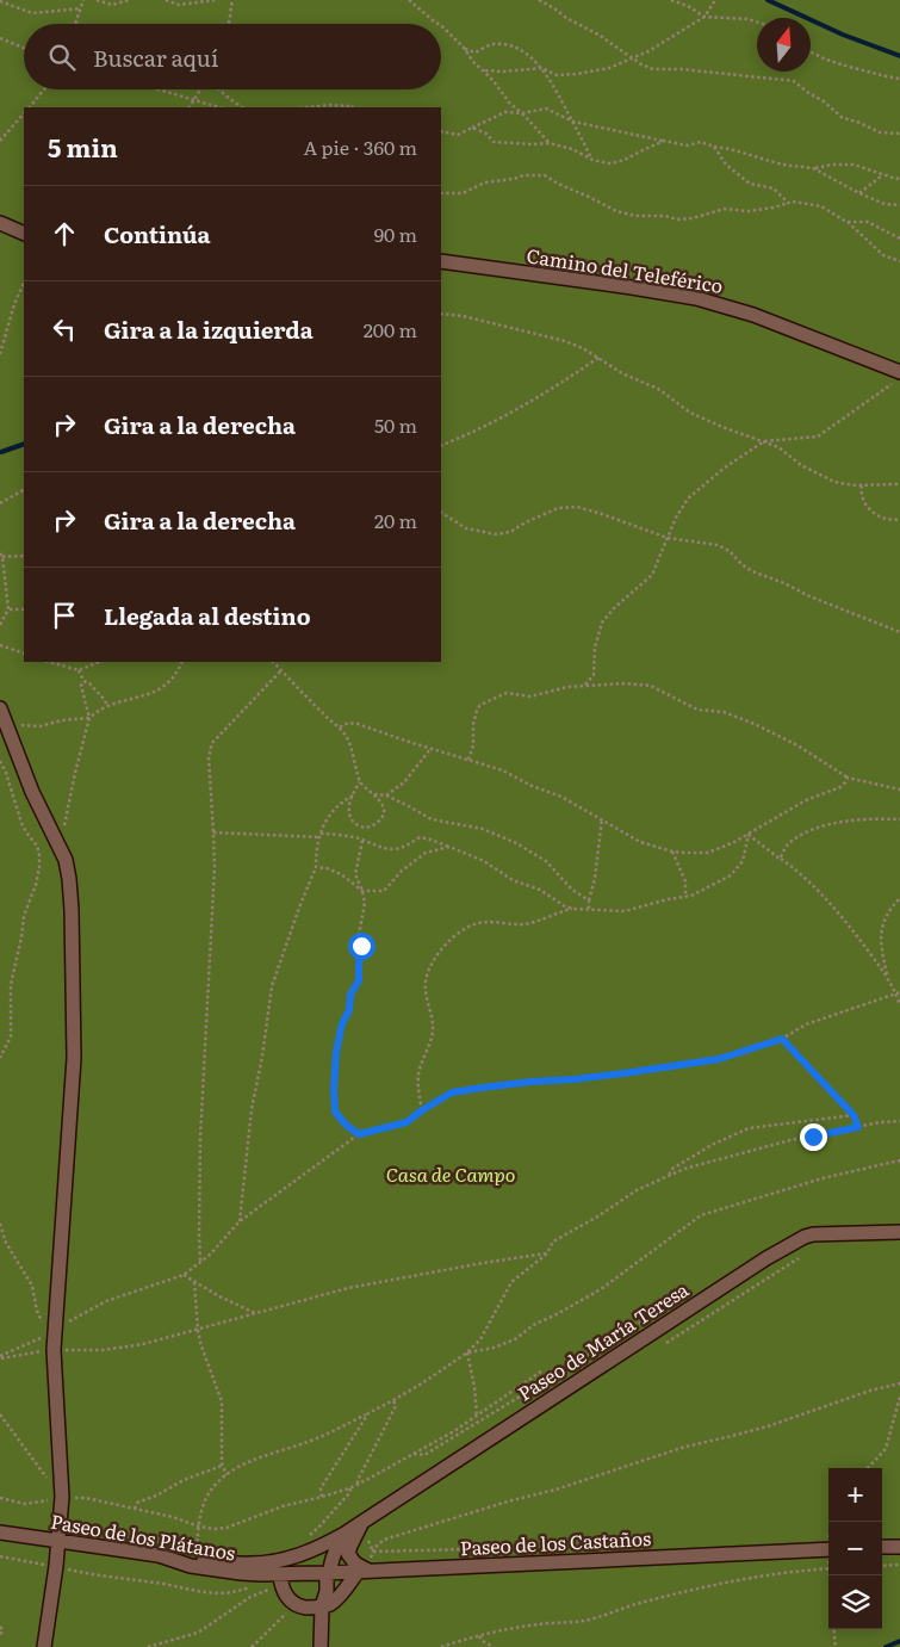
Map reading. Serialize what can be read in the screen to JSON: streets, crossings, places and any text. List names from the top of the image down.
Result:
{
  "streets": {
    "street": [
      "Camino del Teleférico",
      "Paseo de María Teresa",
      "Paseo de los Plátanos",
      "Paseo de los Castaños"
    ]
  },
  "crossings": [
    ["Paseo de María Teresa", "Paseo de los Plátanos"],
    ["Paseo de María Teresa", "Paseo de los Castaños"],
    ["Paseo de los Plátanos", "Paseo de los Castaños"]
  ],
  "parks": ["Casa de Campo"],
  "north": "top",
  "page": {
    "search": "Buscar aquí",
    "heading": ["5 min", "A pie · 360 m"],
    "list": [
      ["Continúa", "90 m"],
      ["Gira a la izquierda", "200 m"],
      ["Gira a la derecha", "50 m"],
      ["Gira a la derecha", "20 m"],
      "Llegada al destino"
    ],
    "map_buttons": ["+", "−"]
  }
}
